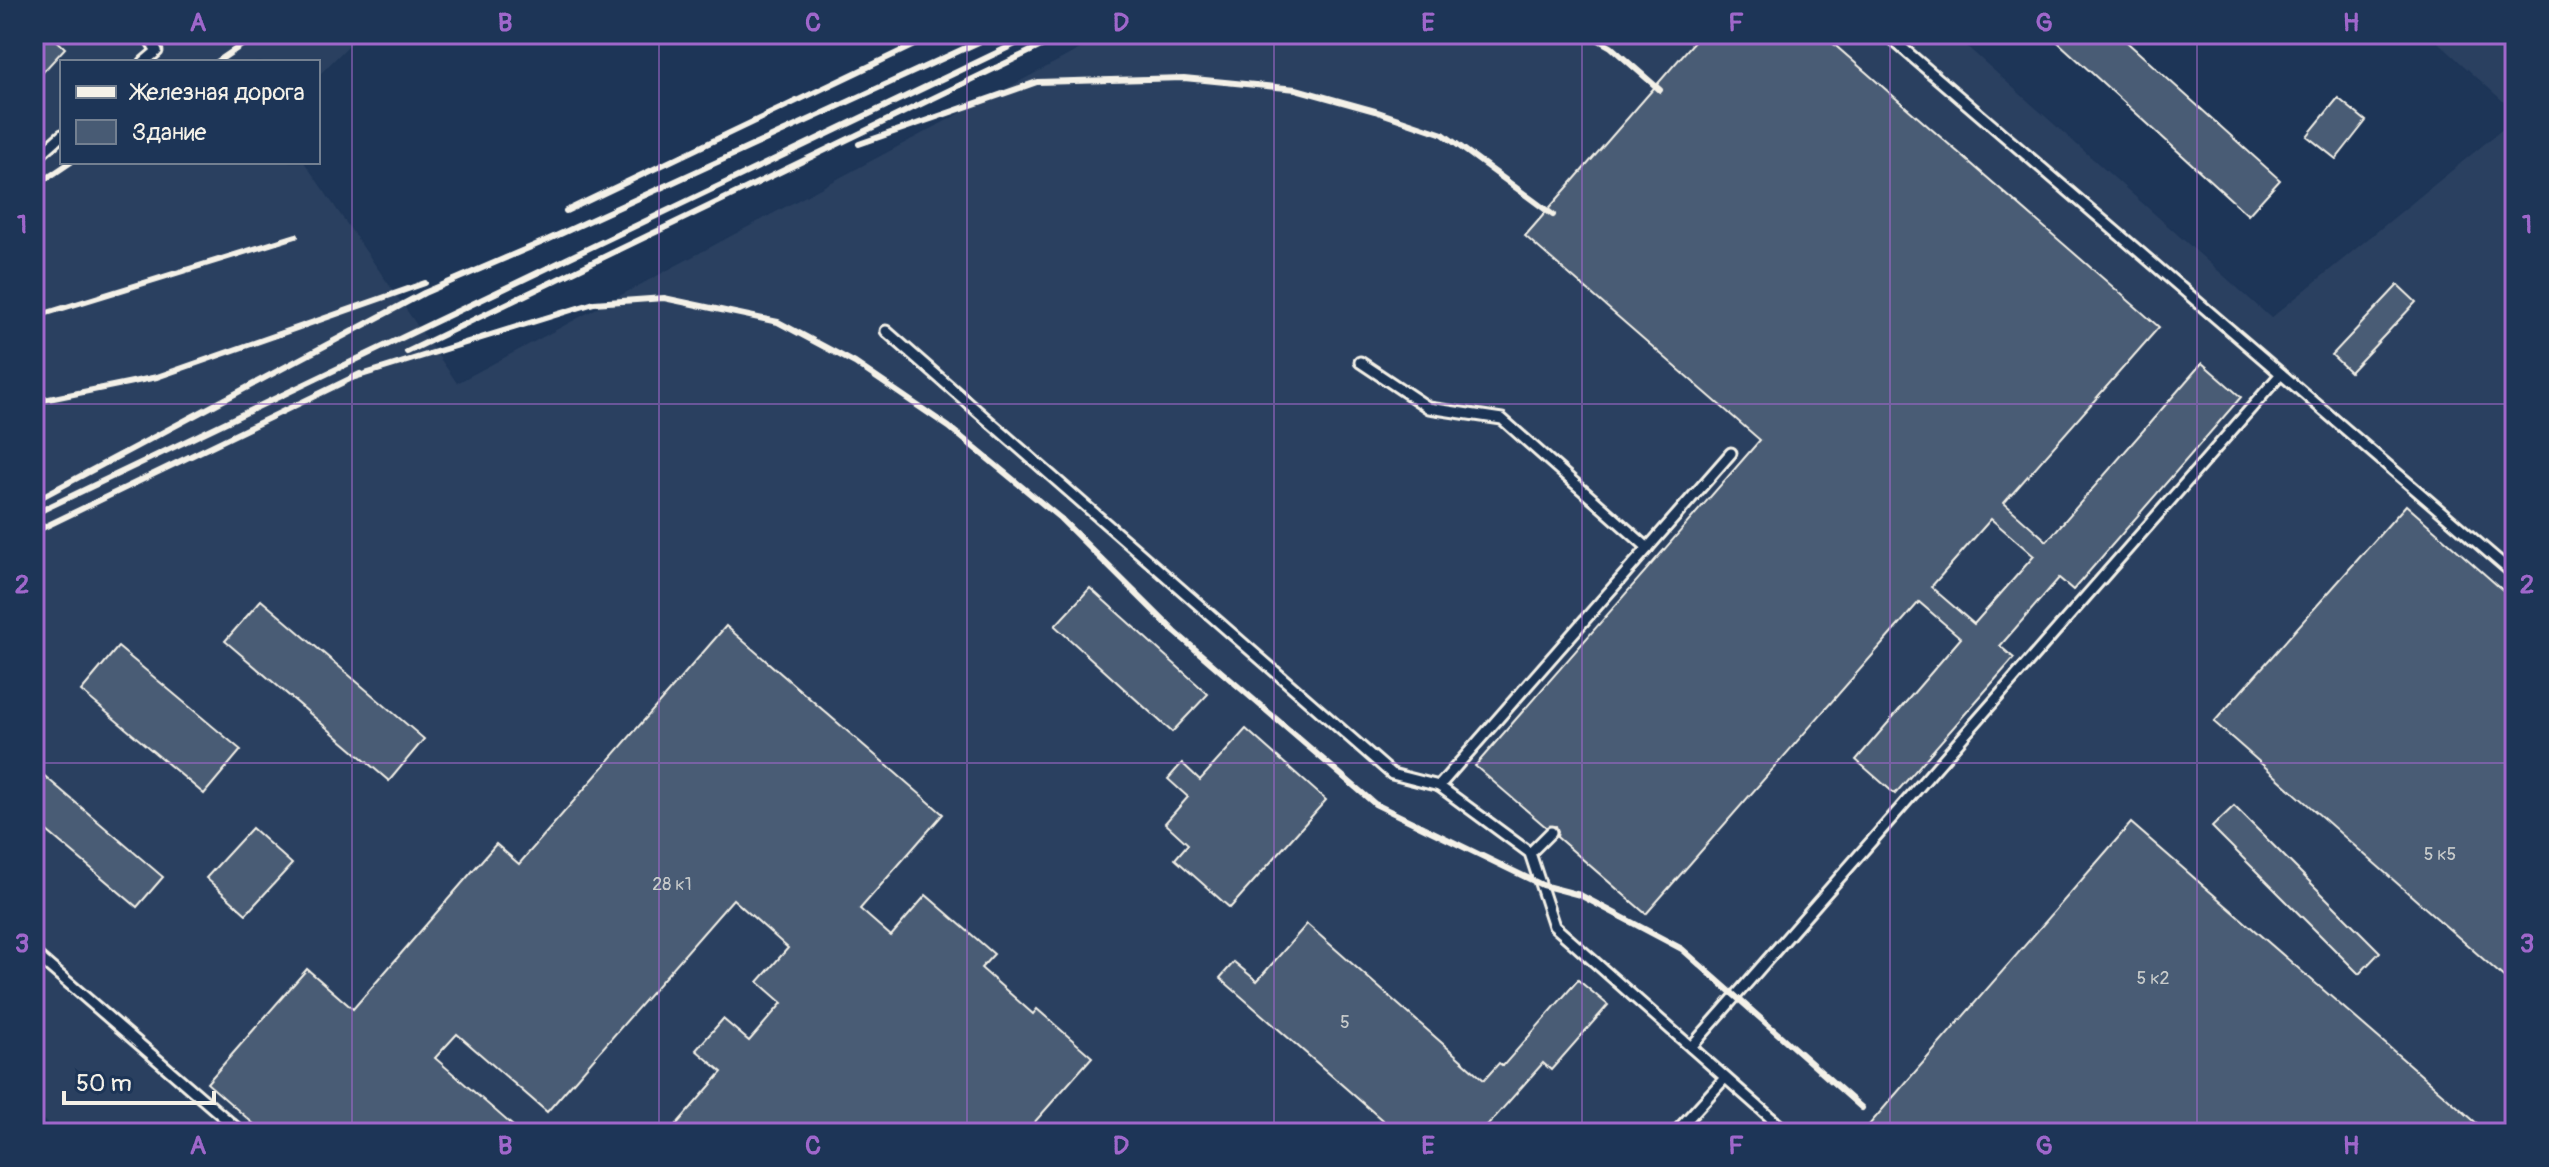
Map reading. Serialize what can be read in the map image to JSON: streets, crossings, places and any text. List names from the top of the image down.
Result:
{
  "house_numbers": [
    "5 к5",
    "28 к1",
    "5 к2",
    "5"
  ],
  "legend": ["Железная дорога", "Здание"],
  "scale_bar": "50 m",
  "grid": {
    "columns": [
      "A",
      "B",
      "C",
      "D",
      "E",
      "F",
      "G",
      "H"
    ],
    "rows": ["1", "2", "3"]
  }
}
